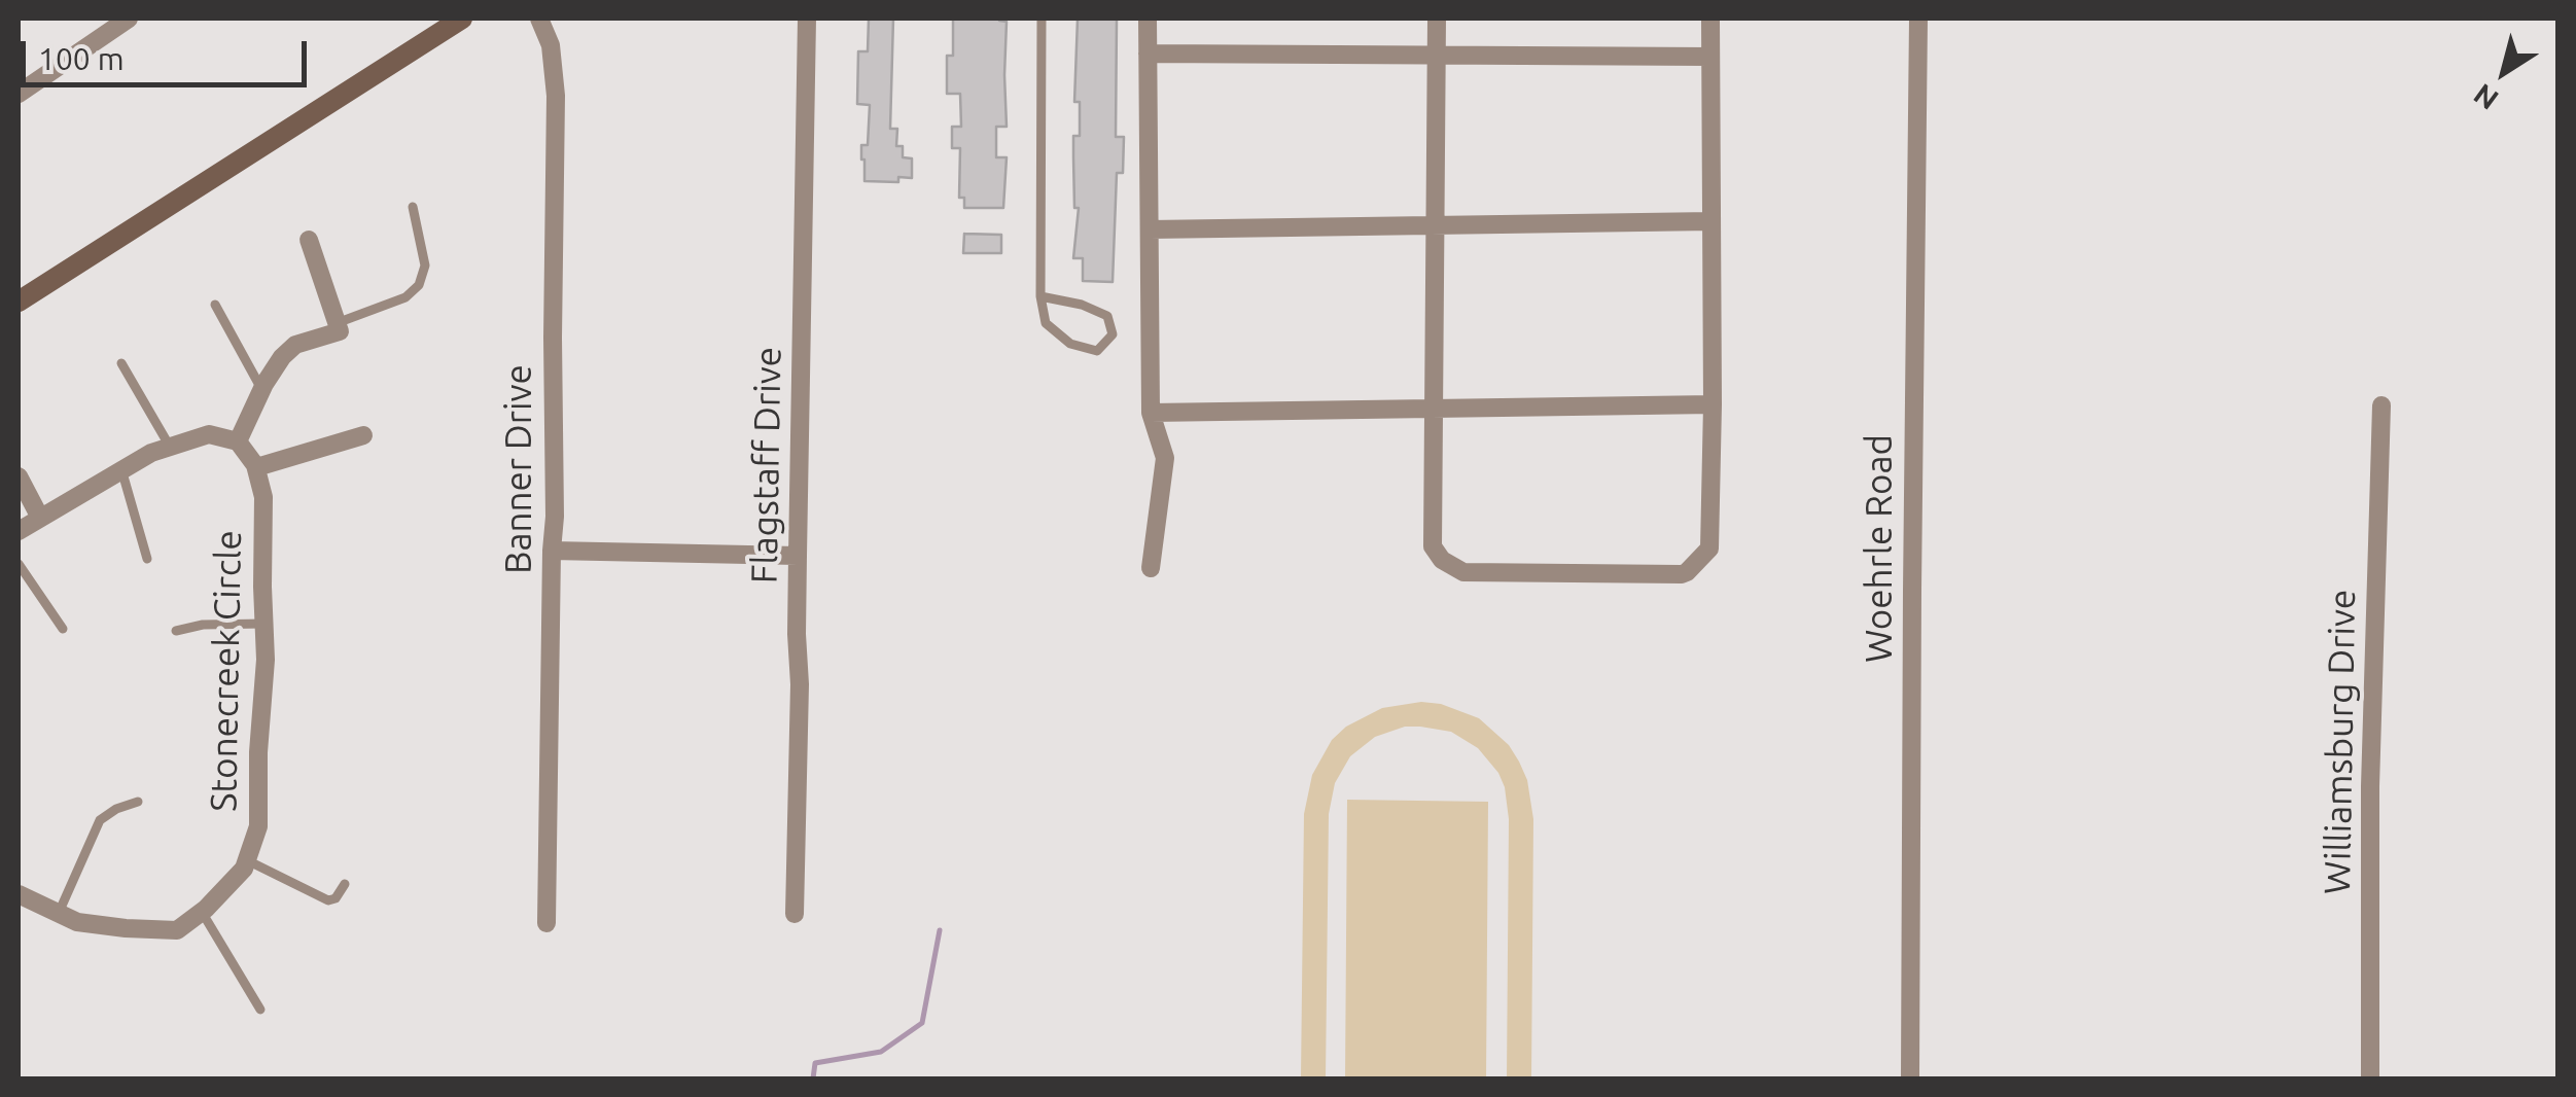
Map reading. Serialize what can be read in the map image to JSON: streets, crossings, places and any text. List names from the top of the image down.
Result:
{
  "streets": {
    "street": [
      "Flagstaff Drive",
      "Banner Drive",
      "Woehrle Road",
      "Stonecreek Circle",
      "Williamsburg Drive"
    ]
  },
  "scale_bar": "100 m",
  "north": "bottom left"
}
